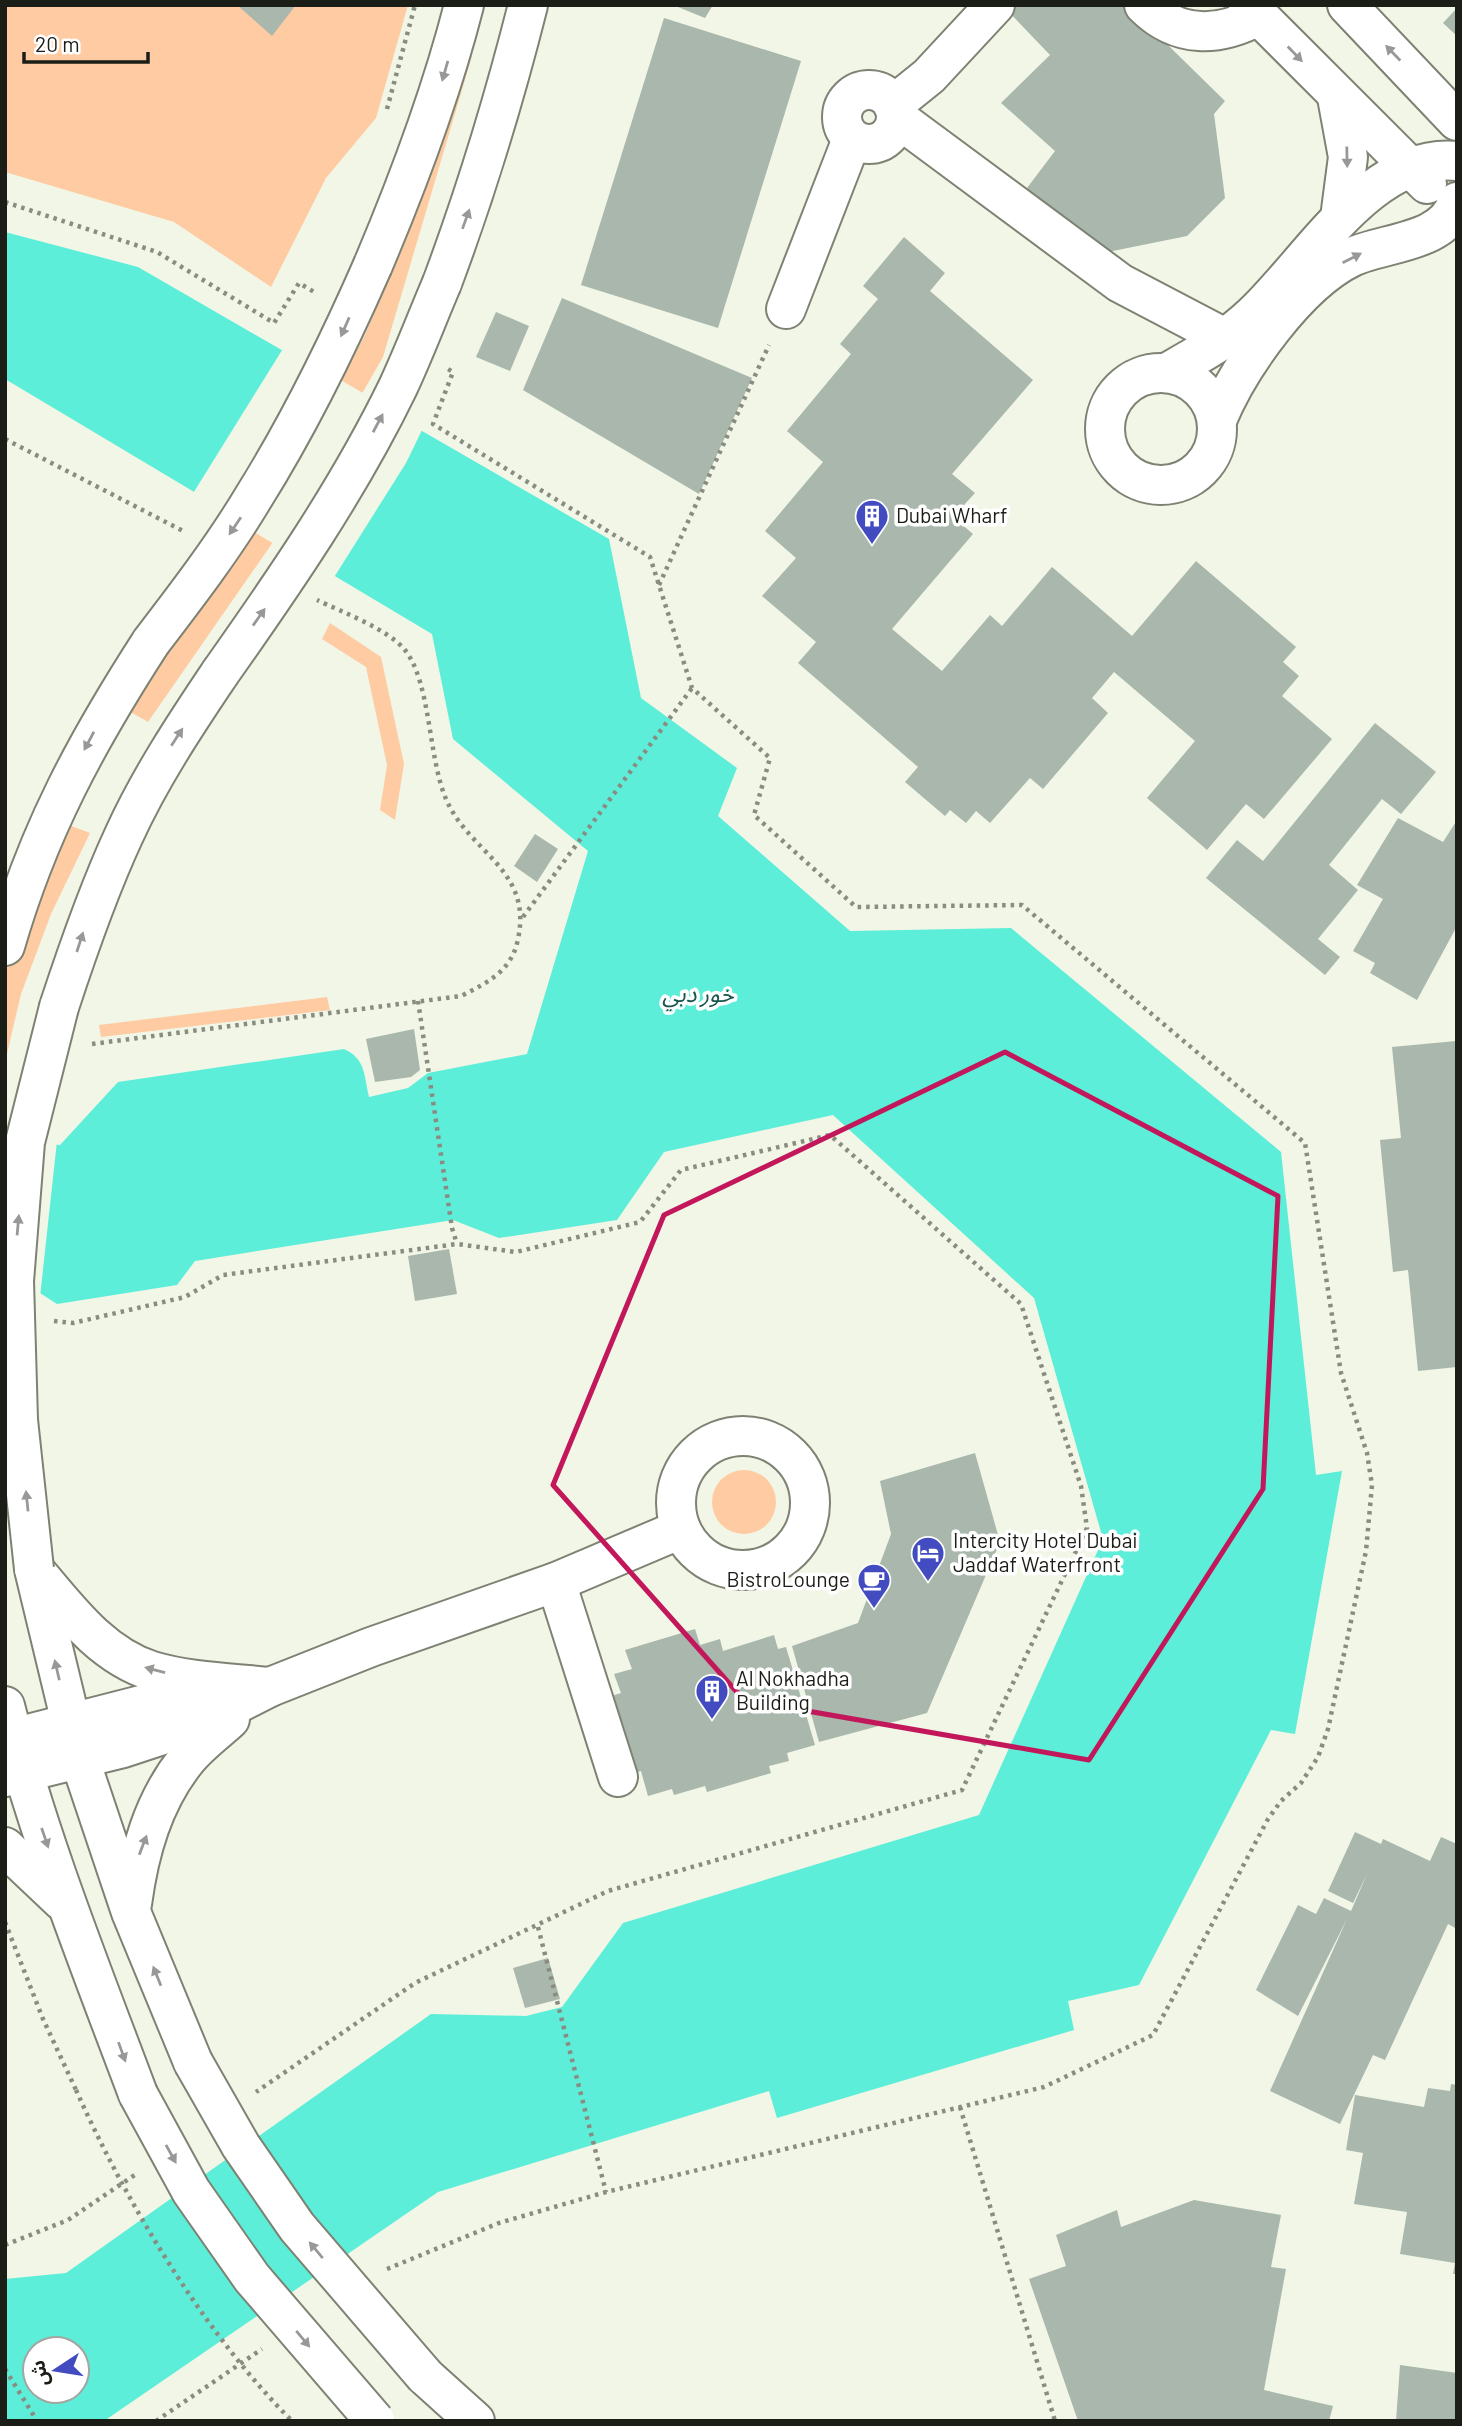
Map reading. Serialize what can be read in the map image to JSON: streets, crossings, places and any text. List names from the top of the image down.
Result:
{
  "water": ["خور دبي"],
  "places": {
    "building": ["Dubai Wharf", "Al Nokhadha Building"],
    "hotel": ["Intercity Hotel Dubai Jaddaf Waterfront"],
    "cafe": ["BistroLounge"]
  },
  "scale_bar": "20 m",
  "north": "left"
}
